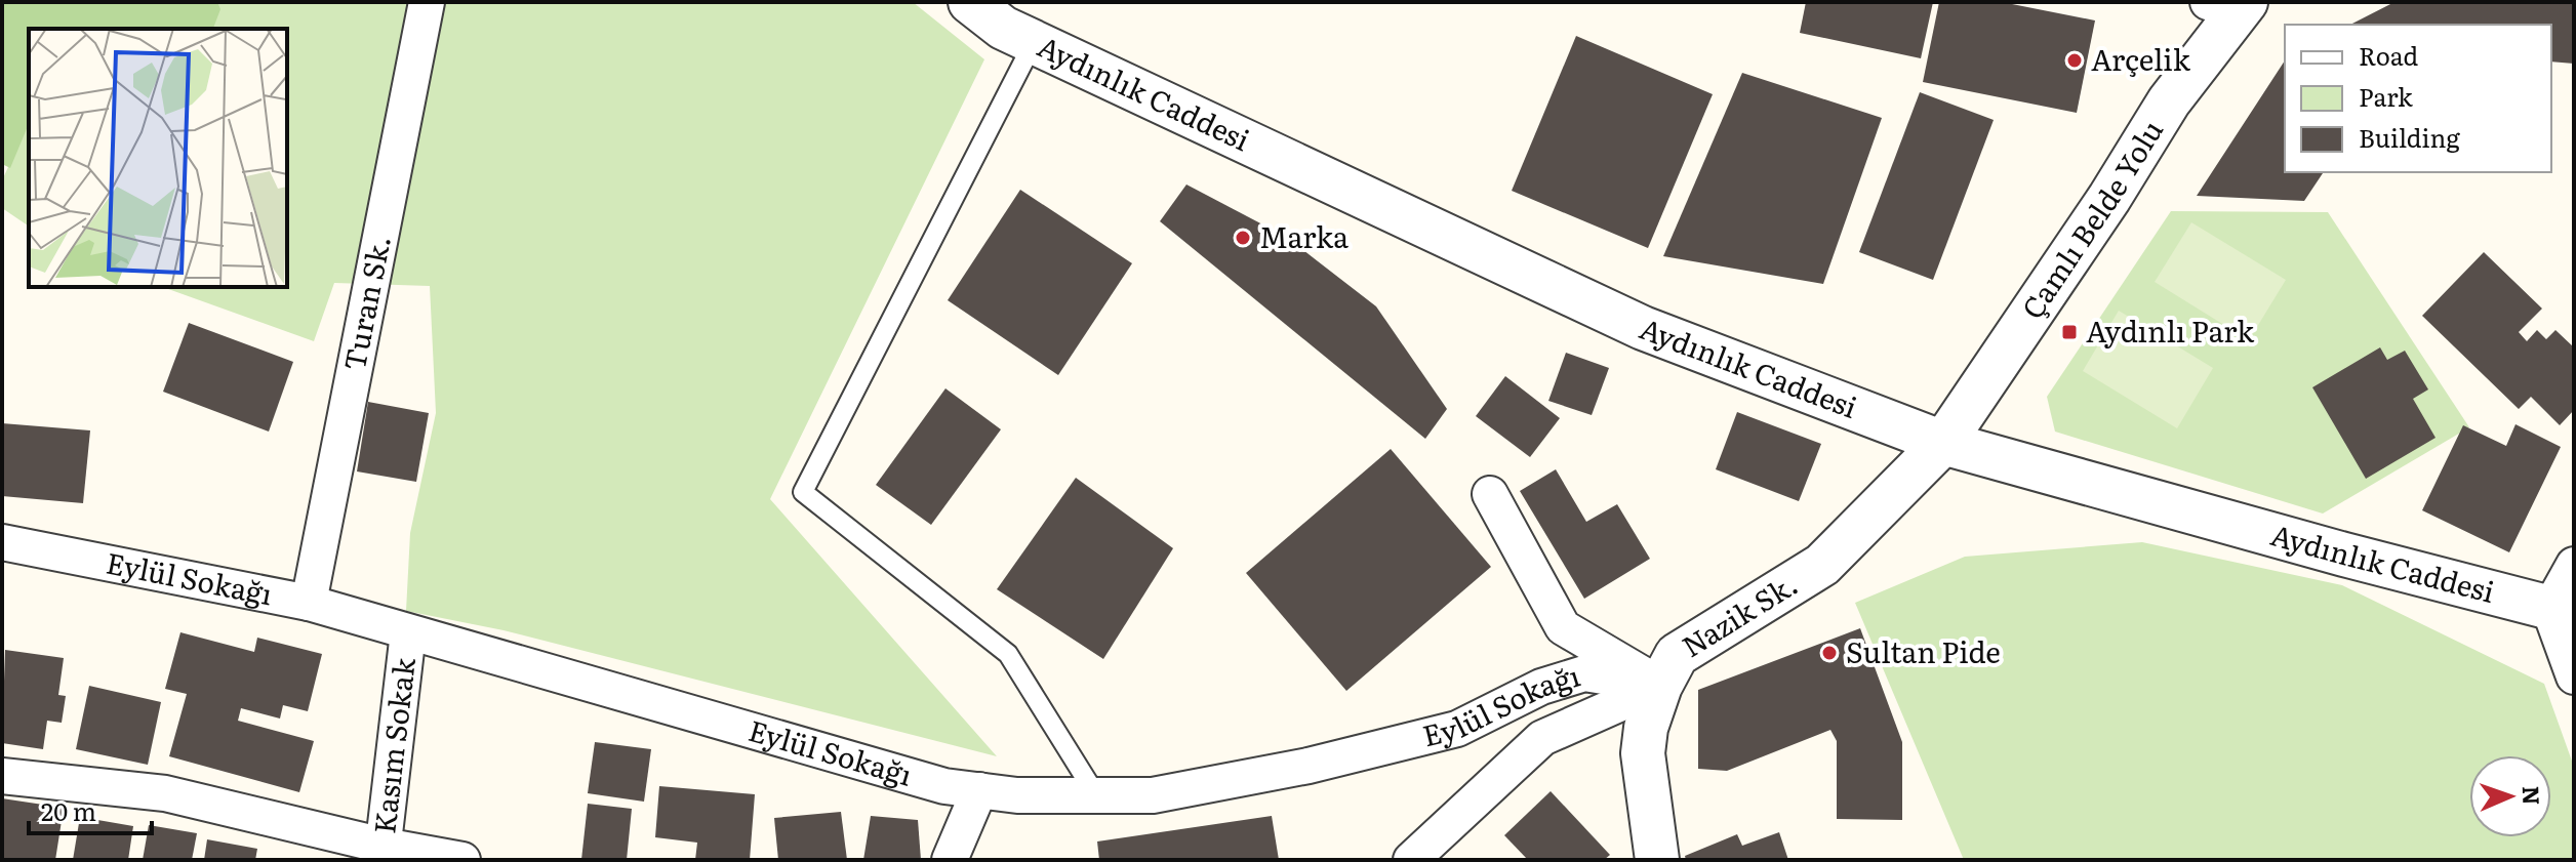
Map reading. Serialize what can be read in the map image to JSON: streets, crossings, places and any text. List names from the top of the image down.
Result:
{
  "streets": {
    "street": [
      "Aydınlık Caddesi",
      "Çamlı Belde Yolu",
      "Turan Sk.",
      "Eylül Sokağı",
      "Nazik Sk.",
      "Kasım Sokak"
    ]
  },
  "crossings": [
    ["Aydınlık Caddesi", "Çamlı Belde Yolu"],
    ["Aydınlık Caddesi", "Nazik Sk."],
    ["Çamlı Belde Yolu", "Nazik Sk."],
    ["Turan Sk.", "Eylül Sokağı"],
    ["Eylül Sokağı", "Nazik Sk."],
    ["Eylül Sokağı", "Kasım Sokak"]
  ],
  "places": {
    "other": ["Arçelik", "Marka", "Sultan Pide"],
    "transit": ["Aydınlı Park"]
  },
  "legend": ["Road", "Park", "Building"],
  "scale_bar": "20 m",
  "north": "right"
}
